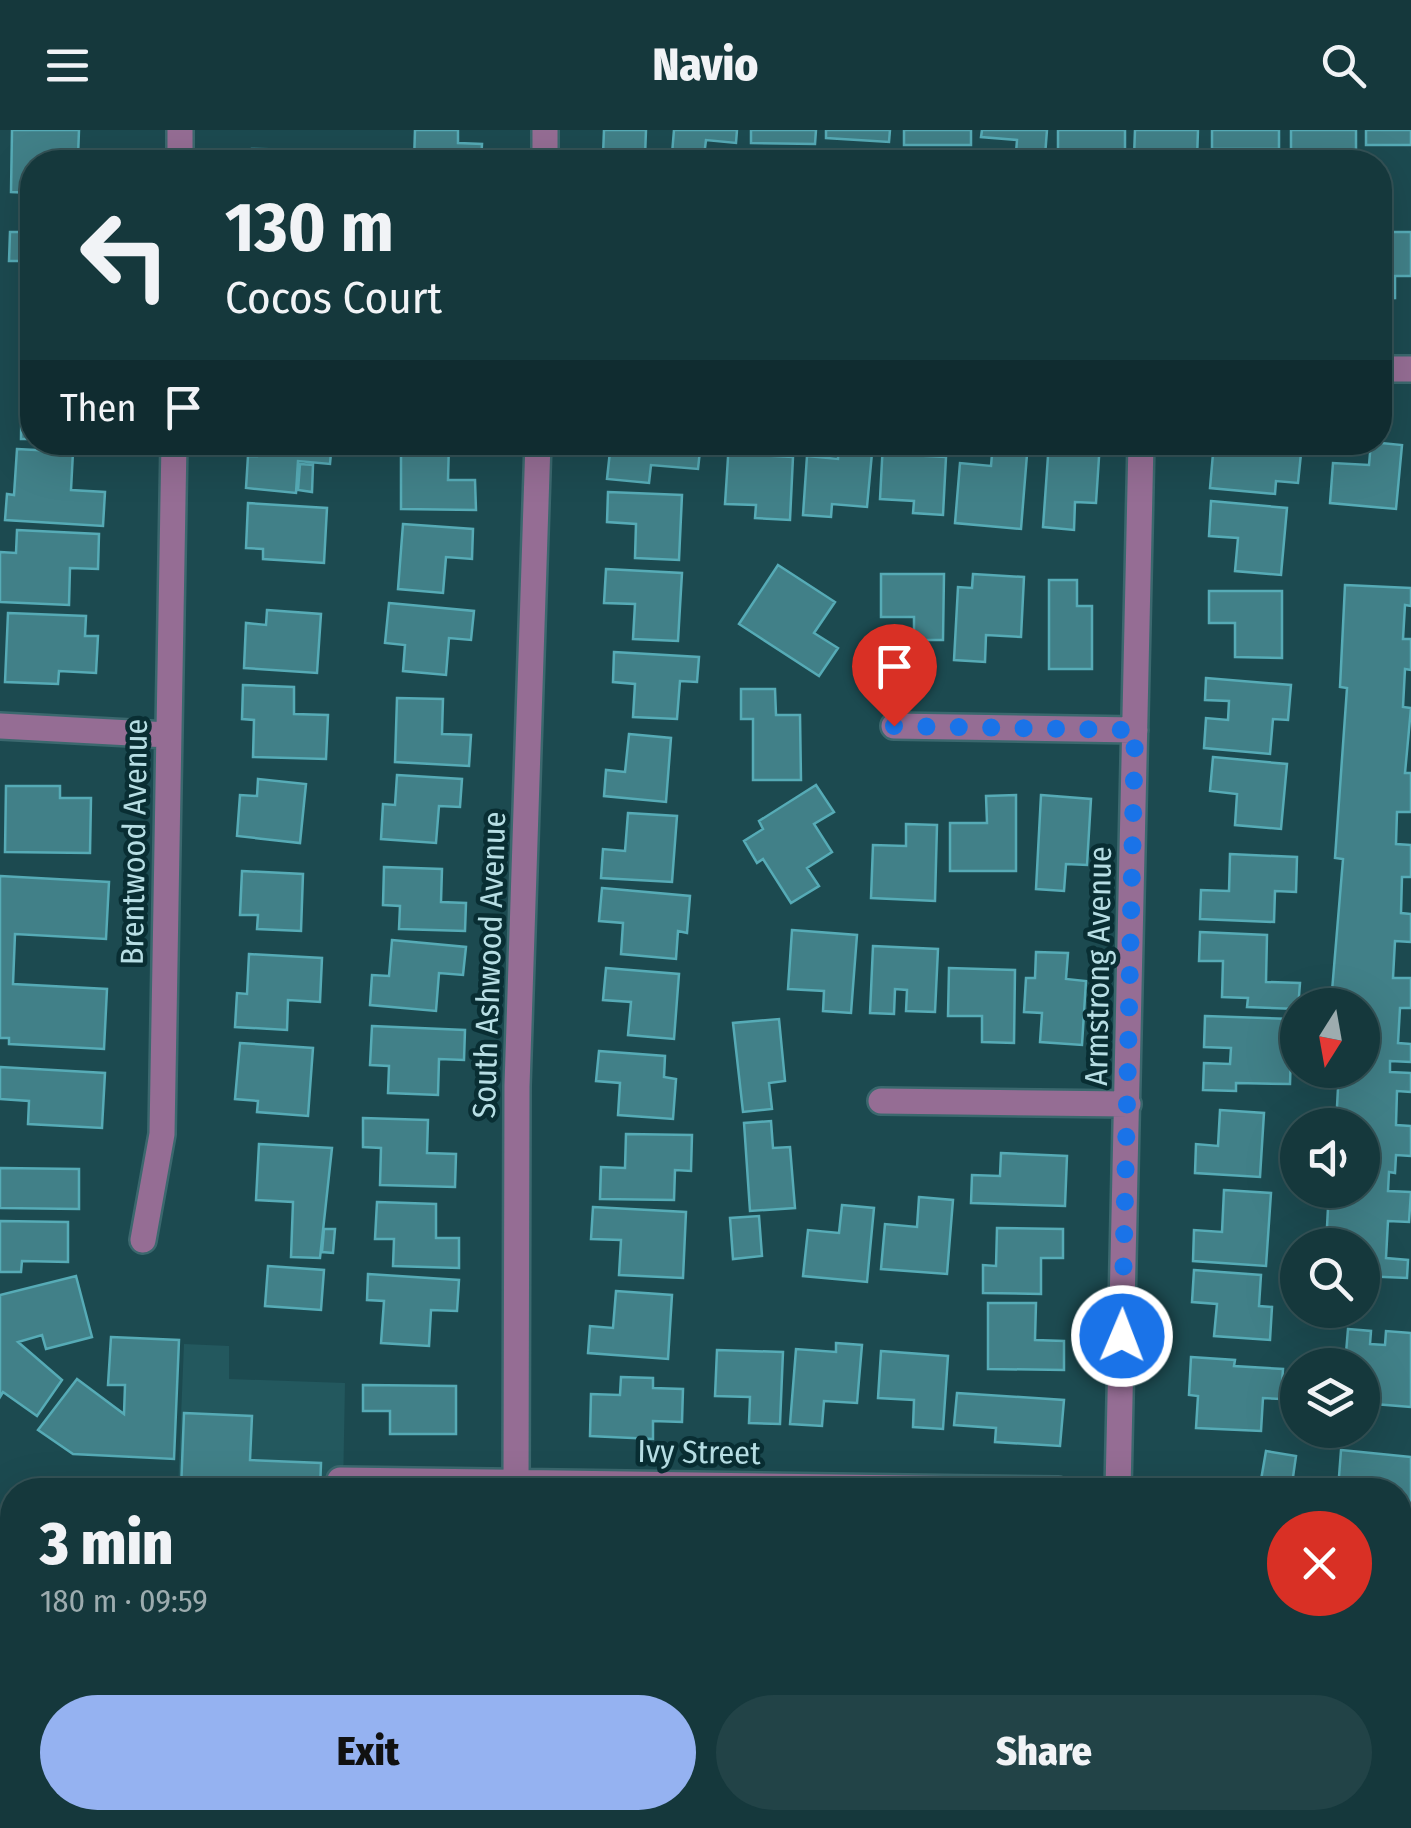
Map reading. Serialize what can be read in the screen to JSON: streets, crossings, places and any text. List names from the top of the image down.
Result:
{
  "streets": {
    "street": ["Brentwood Avenue", "South Ashwood Avenue", "Armstrong Avenue"]
  },
  "north": "bottom",
  "page": {
    "header": "Navio",
    "turn": ["130 m", "Cocos Court"],
    "then": "Then",
    "heading": ["3 min", "180 m · 09:59"],
    "buttons": ["Exit", "Share"]
  }
}
